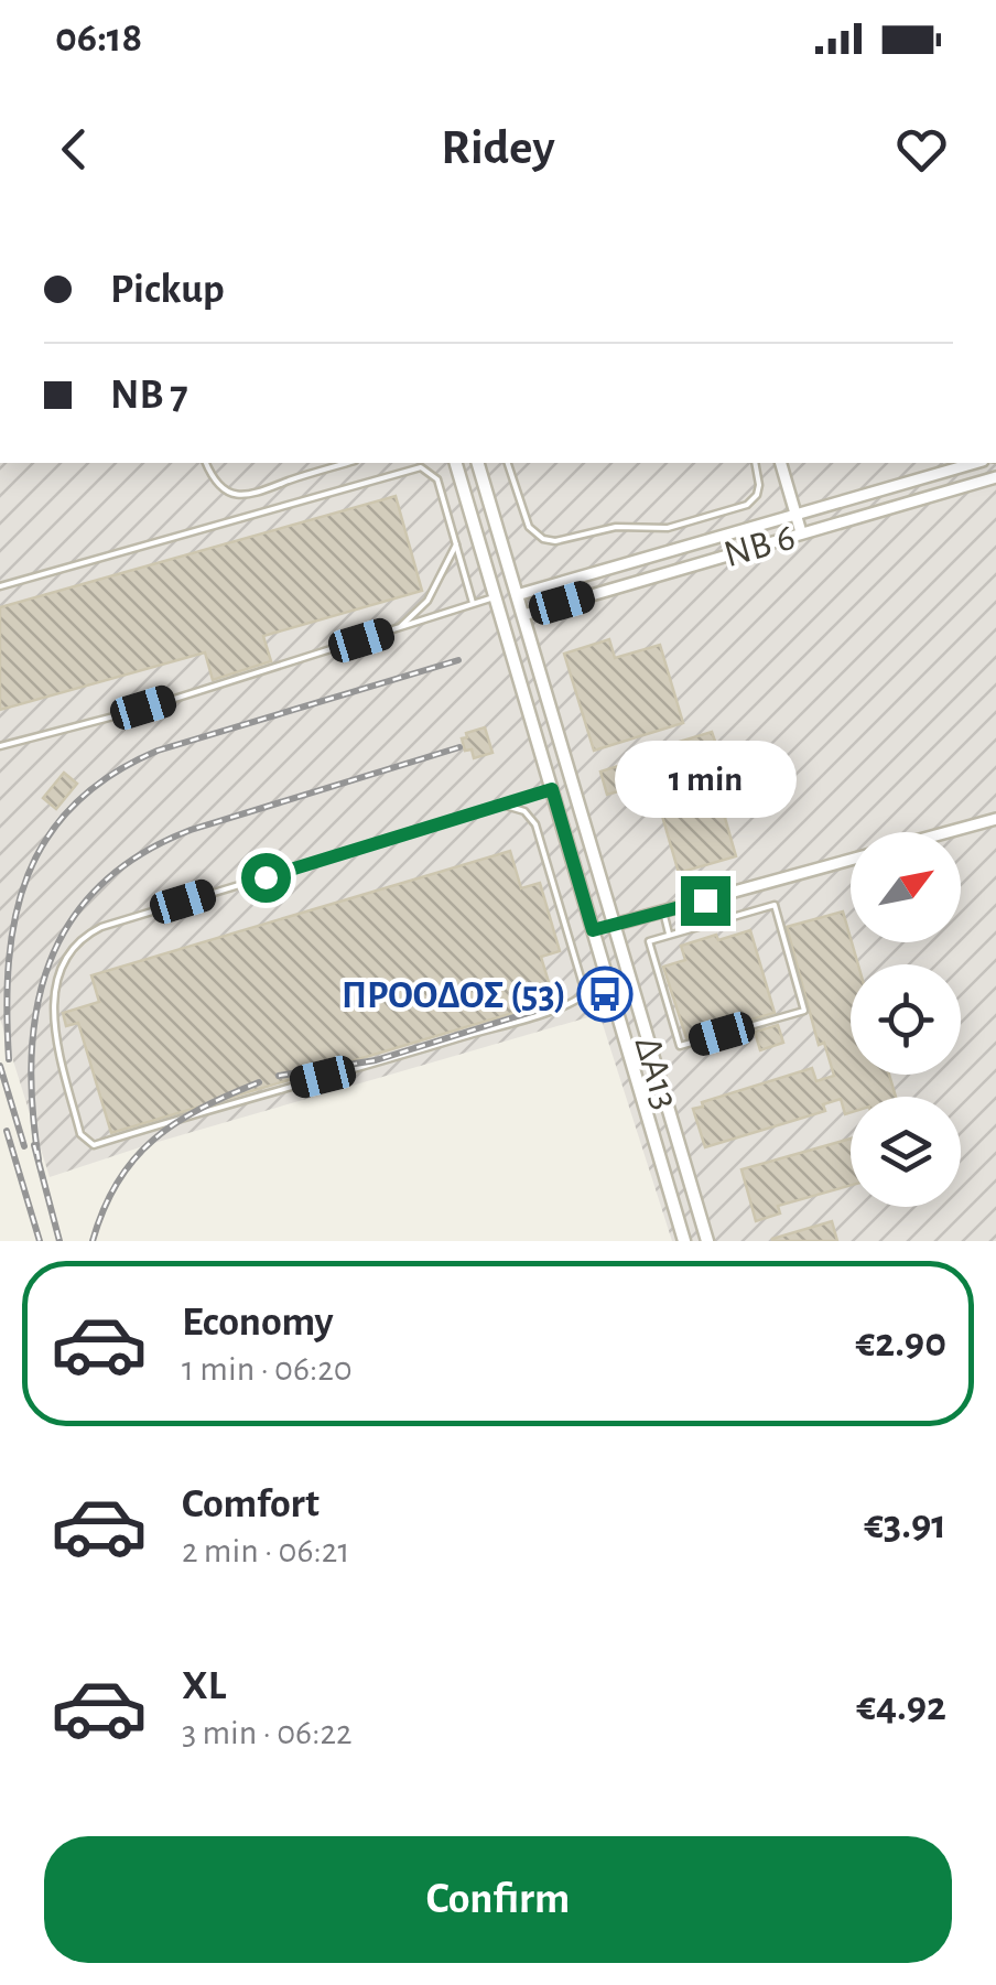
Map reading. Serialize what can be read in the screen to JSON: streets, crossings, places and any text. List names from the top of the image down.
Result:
{
  "streets": {
    "street": ["ΝΒ 6", "ΔΑ13"]
  },
  "crossings": [
    ["ΝΒ 6", "ΔΑ13"]
  ],
  "places": {
    "bus stop": ["ΠΡΟΟΔΟΣ (53)"]
  },
  "north": "top right",
  "page": {
    "status": "06:18",
    "header": "Ridey",
    "banner": ["Pickup", "ΝΒ 7"],
    "bubble": "1 min",
    "list": [
      {
        "name": "Economy",
        "note": "1 min · 06:20",
        "value": "€2.90"
      },
      {
        "name": "Comfort",
        "note": "2 min · 06:21",
        "value": "€3.91"
      },
      {
        "name": "XL",
        "note": "3 min · 06:22",
        "value": "€4.92"
      }
    ],
    "buttons": "Confirm"
  }
}
